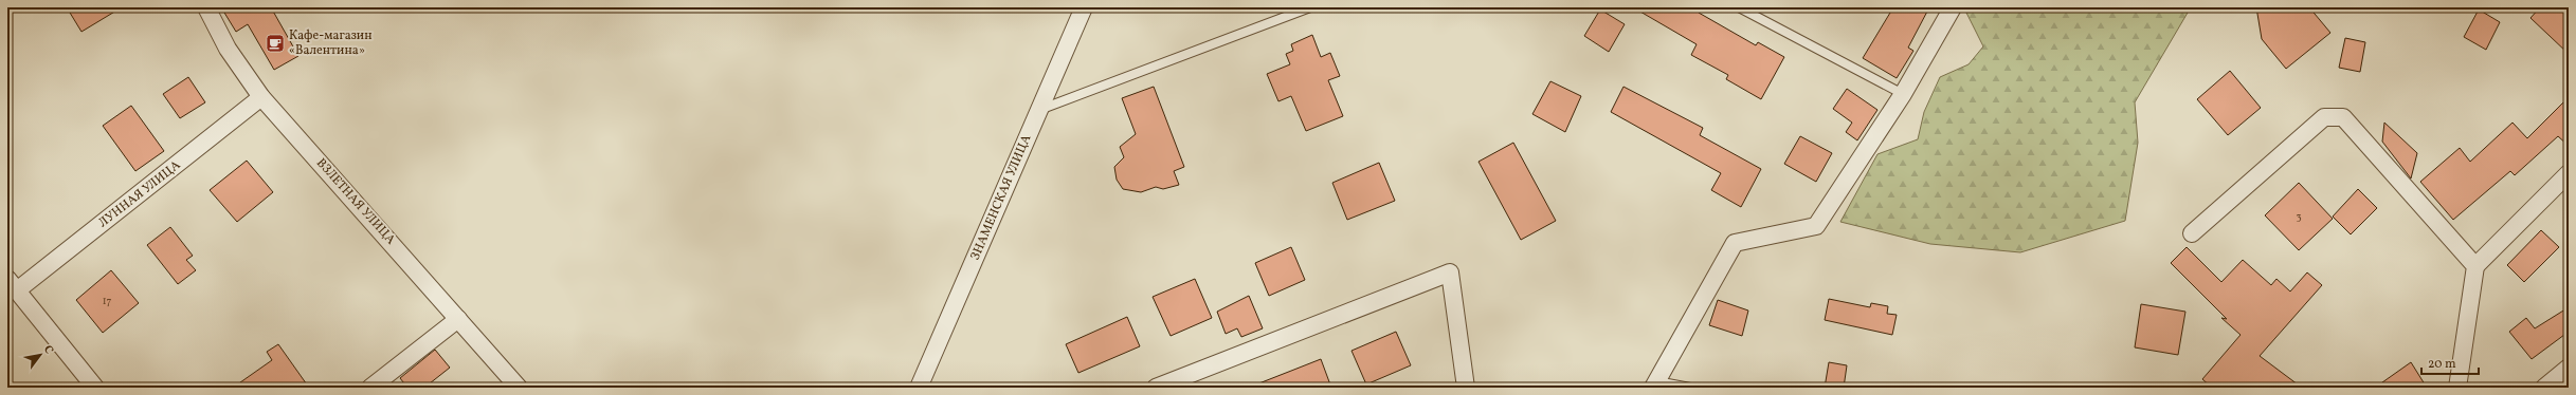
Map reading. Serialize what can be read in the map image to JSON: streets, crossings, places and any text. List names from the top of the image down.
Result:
{
  "streets": {
    "street": ["ЛУННАЯ УЛИЦА", "ЗНАМЕНСКАЯ УЛИЦА", "ВЗЛЕТНАЯ УЛИЦА"]
  },
  "crossings": [
    ["ЛУННАЯ УЛИЦА", "ВЗЛЕТНАЯ УЛИЦА"]
  ],
  "places": {
    "cafe": ["Кафе-магазин «Валентина»"]
  },
  "house_numbers": ["3", "17"],
  "scale_bar": "20 m",
  "north": "top right"
}
